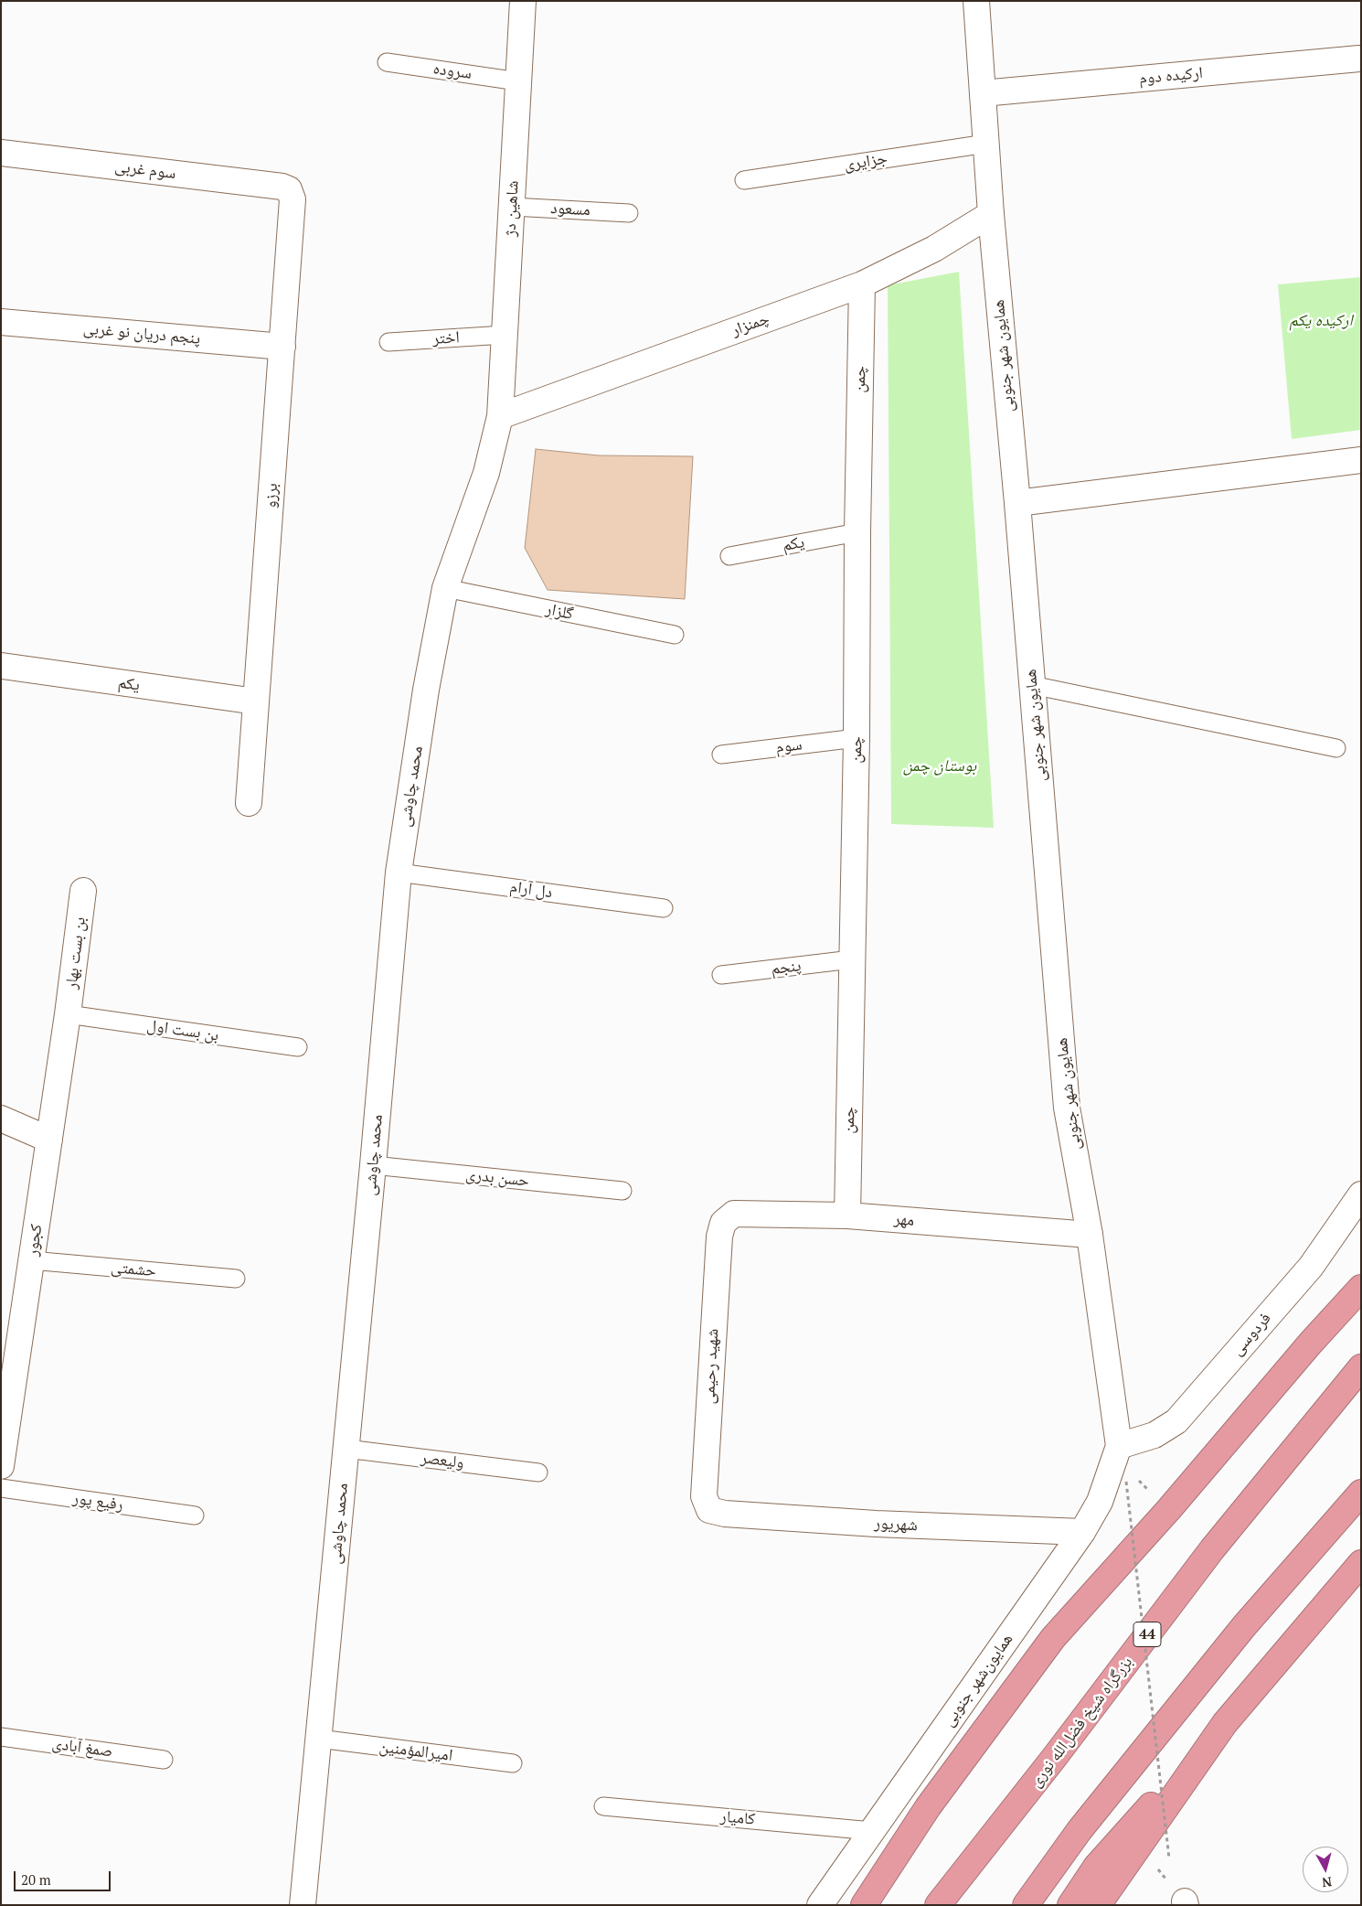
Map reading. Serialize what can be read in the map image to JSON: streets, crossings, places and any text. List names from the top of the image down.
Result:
{
  "streets": {
    "highway": ["44", "بزرگراه شیخ فضل‌الله نوری"],
    "street": [
      "ارکیده دوم",
      "سوم غربی",
      "شاهین دژ",
      "چمنزار",
      "پنجم دریان‌ نو غربی",
      "همایون‌ شهر جنوبی",
      "چمن",
      "برزو",
      "یکم",
      "محمد چاوشی",
      "بن بست بهار",
      "مهر",
      "کجور",
      "فردوسی",
      "شهید رحیمی",
      "شهریور",
      "همایون‌شهر جنوبی"
    ],
    "lane": [
      "سروده",
      "جزایری",
      "مسعود",
      "اختر",
      "گلزار",
      "سوم",
      "دل‌ آرام",
      "پنجم",
      "بن بست اول",
      "حسن بدری",
      "حشمتی",
      "ولیعصر",
      "رفیع‌ پور",
      "صمغ‌ آبادی",
      "امیرالمؤمنین",
      "کامیار"
    ]
  },
  "crossings": [
    ["سروده", "شاهین دژ"],
    ["ارکیده دوم", "همایون‌ شهر جنوبی"],
    ["جزایری", "همایون‌ شهر جنوبی"],
    ["سوم غربی", "برزو"],
    ["شاهین دژ", "مسعود"],
    ["شاهین دژ", "چمنزار"],
    ["شاهین دژ", "اختر"],
    ["شاهین دژ", "محمد چاوشی"],
    ["چمنزار", "همایون‌ شهر جنوبی"],
    ["چمنزار", "چمن"],
    ["چمنزار", "محمد چاوشی"],
    ["پنجم دریان‌ نو غربی", "برزو"],
    ["همایون‌ شهر جنوبی", "مهر"],
    ["همایون‌ شهر جنوبی", "فردوسی"],
    ["همایون‌ شهر جنوبی", "همایون‌شهر جنوبی"],
    ["چمن", "یکم"],
    ["چمن", "سوم"],
    ["چمن", "پنجم"],
    ["چمن", "مهر"],
    ["برزو", "یکم"],
    ["گلزار", "محمد چاوشی"],
    ["محمد چاوشی", "دل‌ آرام"],
    ["محمد چاوشی", "حسن بدری"],
    ["محمد چاوشی", "ولیعصر"],
    ["محمد چاوشی", "امیرالمؤمنین"],
    ["بن بست بهار", "بن بست اول"],
    ["بن بست بهار", "کجور"],
    ["بن بست اول", "کجور"],
    ["مهر", "شهید رحیمی"],
    ["کجور", "حشمتی"],
    ["فردوسی", "همایون‌شهر جنوبی"],
    ["شهید رحیمی", "شهریور"],
    ["شهریور", "همایون‌شهر جنوبی"],
    ["همایون‌شهر جنوبی", "کامیار"]
  ],
  "parks": ["ارکیده یکم", "بوستان چمن"],
  "scale_bar": "20 m",
  "north": "bottom"
}
